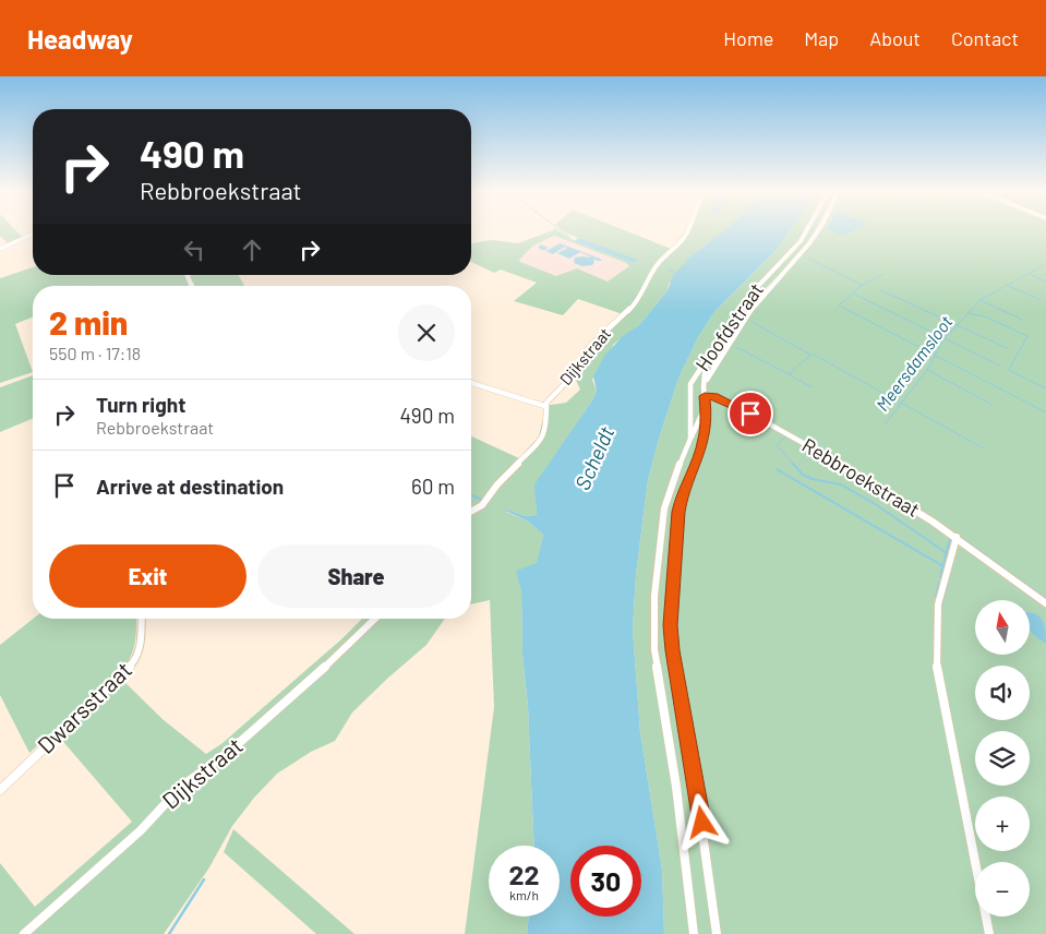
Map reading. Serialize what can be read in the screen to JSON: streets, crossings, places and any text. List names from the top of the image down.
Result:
{
  "streets": {
    "street": [
      "Hoofdstraat",
      "Dijkstraat",
      "Rebbroekstraat",
      "Dwarsstraat"
    ]
  },
  "crossings": [
    ["Hoofdstraat", "Rebbroekstraat"]
  ],
  "water": ["Meersdamsloot", "Scheldt"],
  "north": "top",
  "page": {
    "header": "Headway",
    "nav": [
      "Home",
      "Map",
      "About",
      "Contact"
    ],
    "turn": ["490 m", "Rebbroekstraat"],
    "heading": ["2 min", "550 m · 17:18"],
    "list": [
      {
        "name": "Turn right",
        "note": "Rebbroekstraat",
        "value": "490 m"
      },
      {
        "name": "Arrive at destination",
        "value": "60 m"
      }
    ],
    "buttons": ["Exit", "Share"],
    "map_buttons": ["+", "−"],
    "speed": "22 km/h",
    "limit": "30"
  }
}
